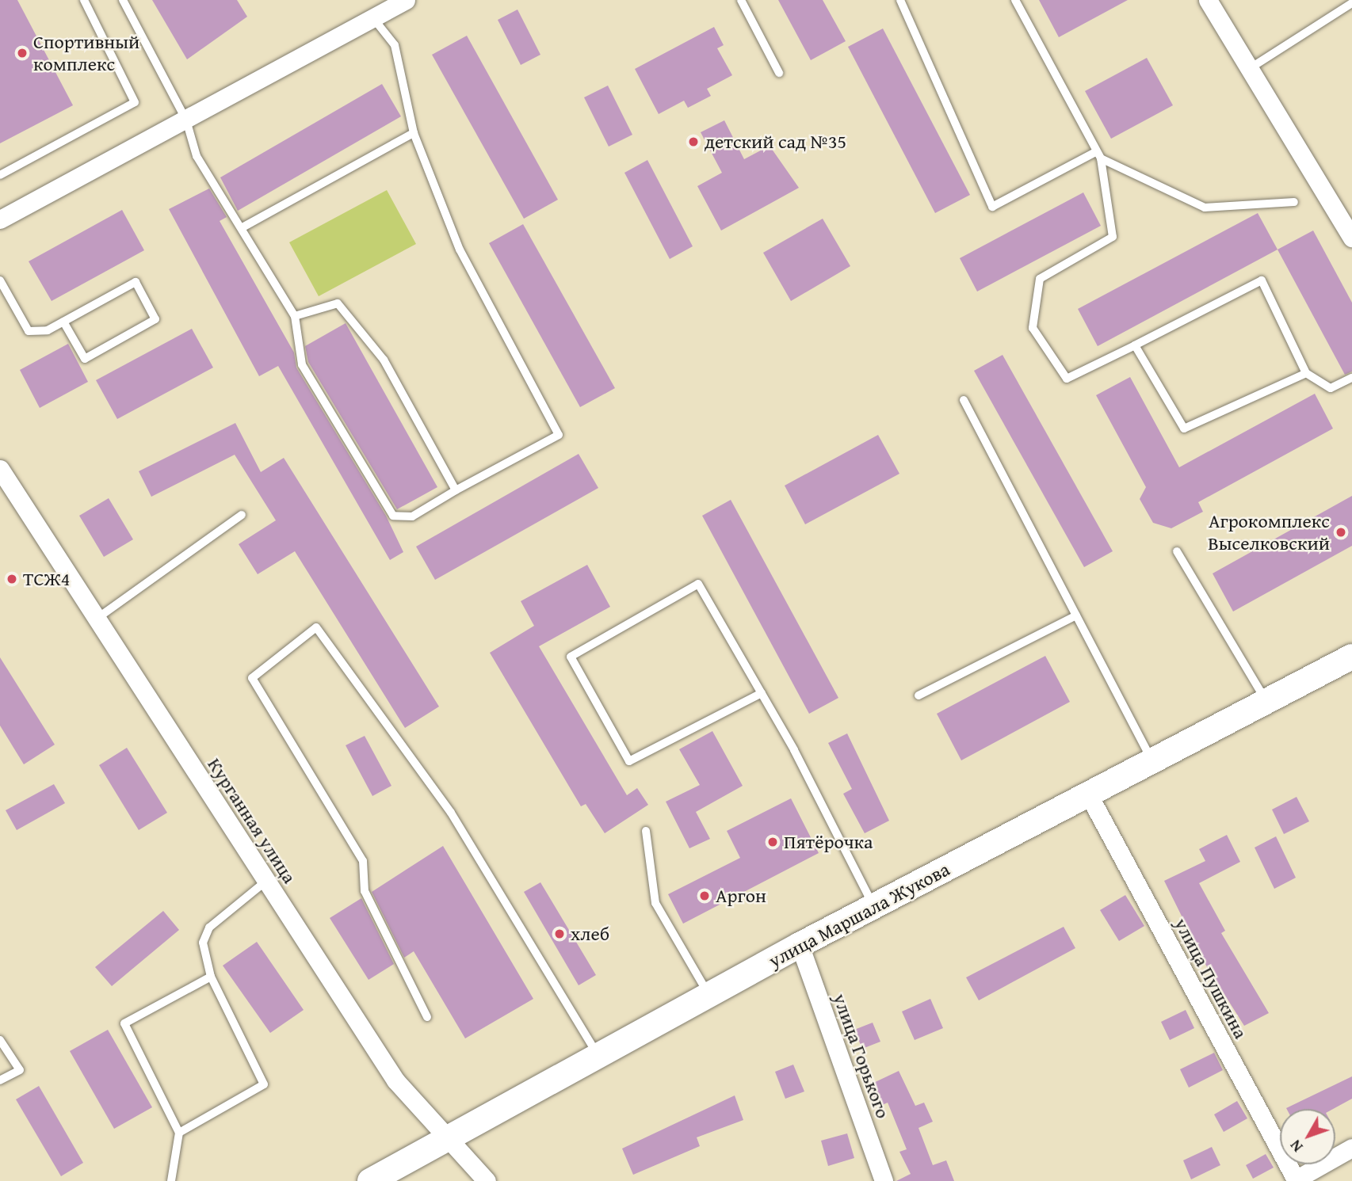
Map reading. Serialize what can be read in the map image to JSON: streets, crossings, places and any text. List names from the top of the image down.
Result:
{
  "streets": {
    "main road": ["улица Маршала Жукова"],
    "street": ["Курганная улица", "улица Пушкина", "улица Горького"]
  },
  "crossings": [
    ["Курганная улица", "улица Маршала Жукова"],
    ["улица Маршала Жукова", "улица Пушкина"],
    ["улица Маршала Жукова", "улица Горького"]
  ],
  "places": [
    "Спортивный комплекс",
    "детский сад №35",
    "Агрокомплекс Выселковский",
    "ТСЖ4",
    "Пятёрочка",
    "Аргон",
    "хлеб"
  ],
  "north": "bottom left"
}
